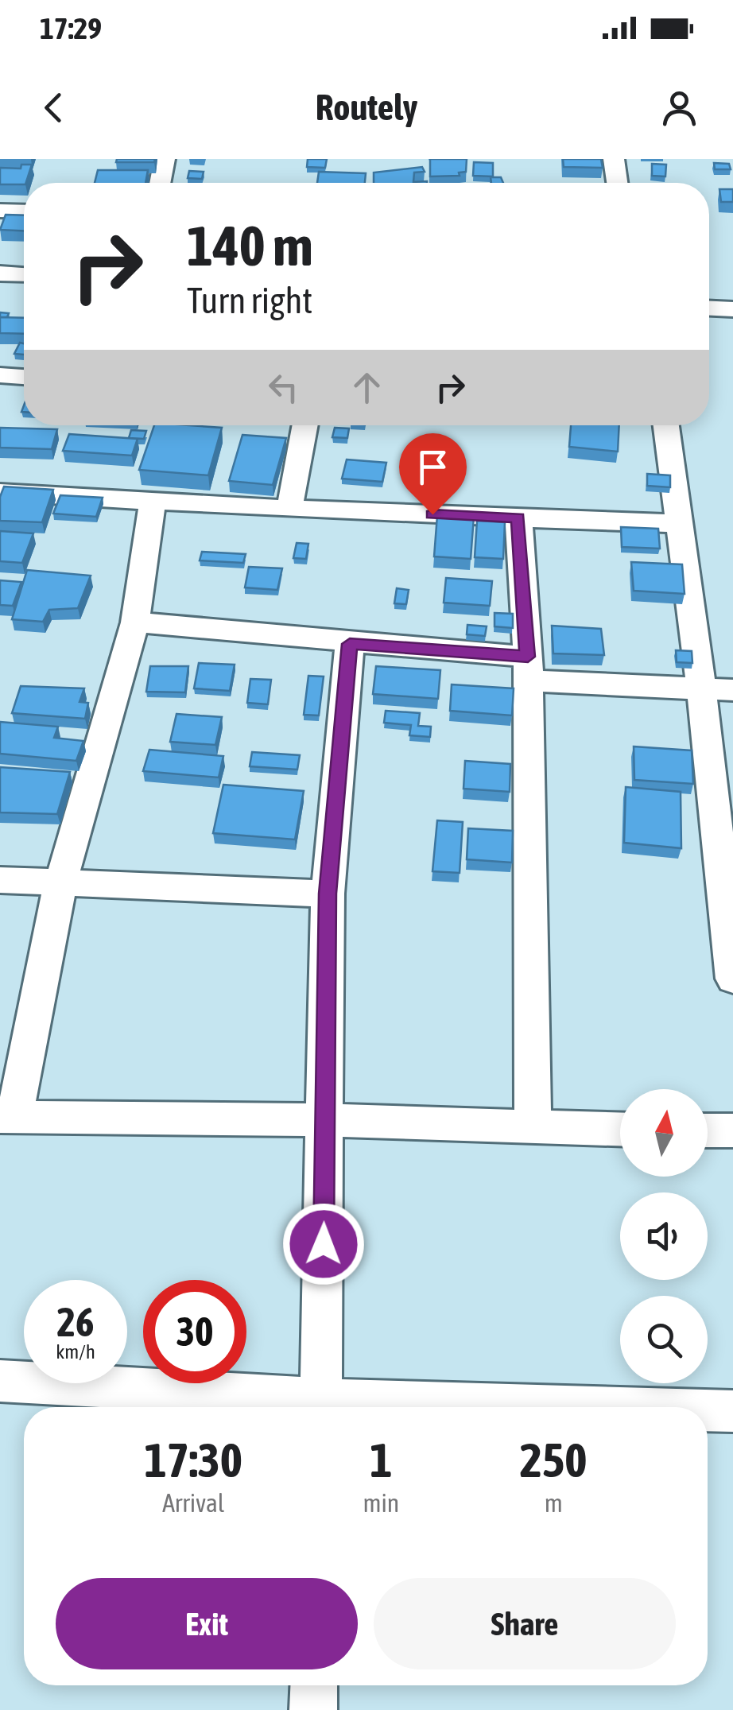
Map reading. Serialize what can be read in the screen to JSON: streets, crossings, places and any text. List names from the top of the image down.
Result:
{
  "north": "top",
  "page": {
    "status": "17:29",
    "header": "Routely",
    "turn": ["140 m", "Turn right"],
    "speed": "26 km/h",
    "limit": "30",
    "eta": [
      "17:30",
      "Arrival",
      "1",
      "min",
      "250",
      "m"
    ],
    "buttons": ["Exit", "Share"]
  }
}
